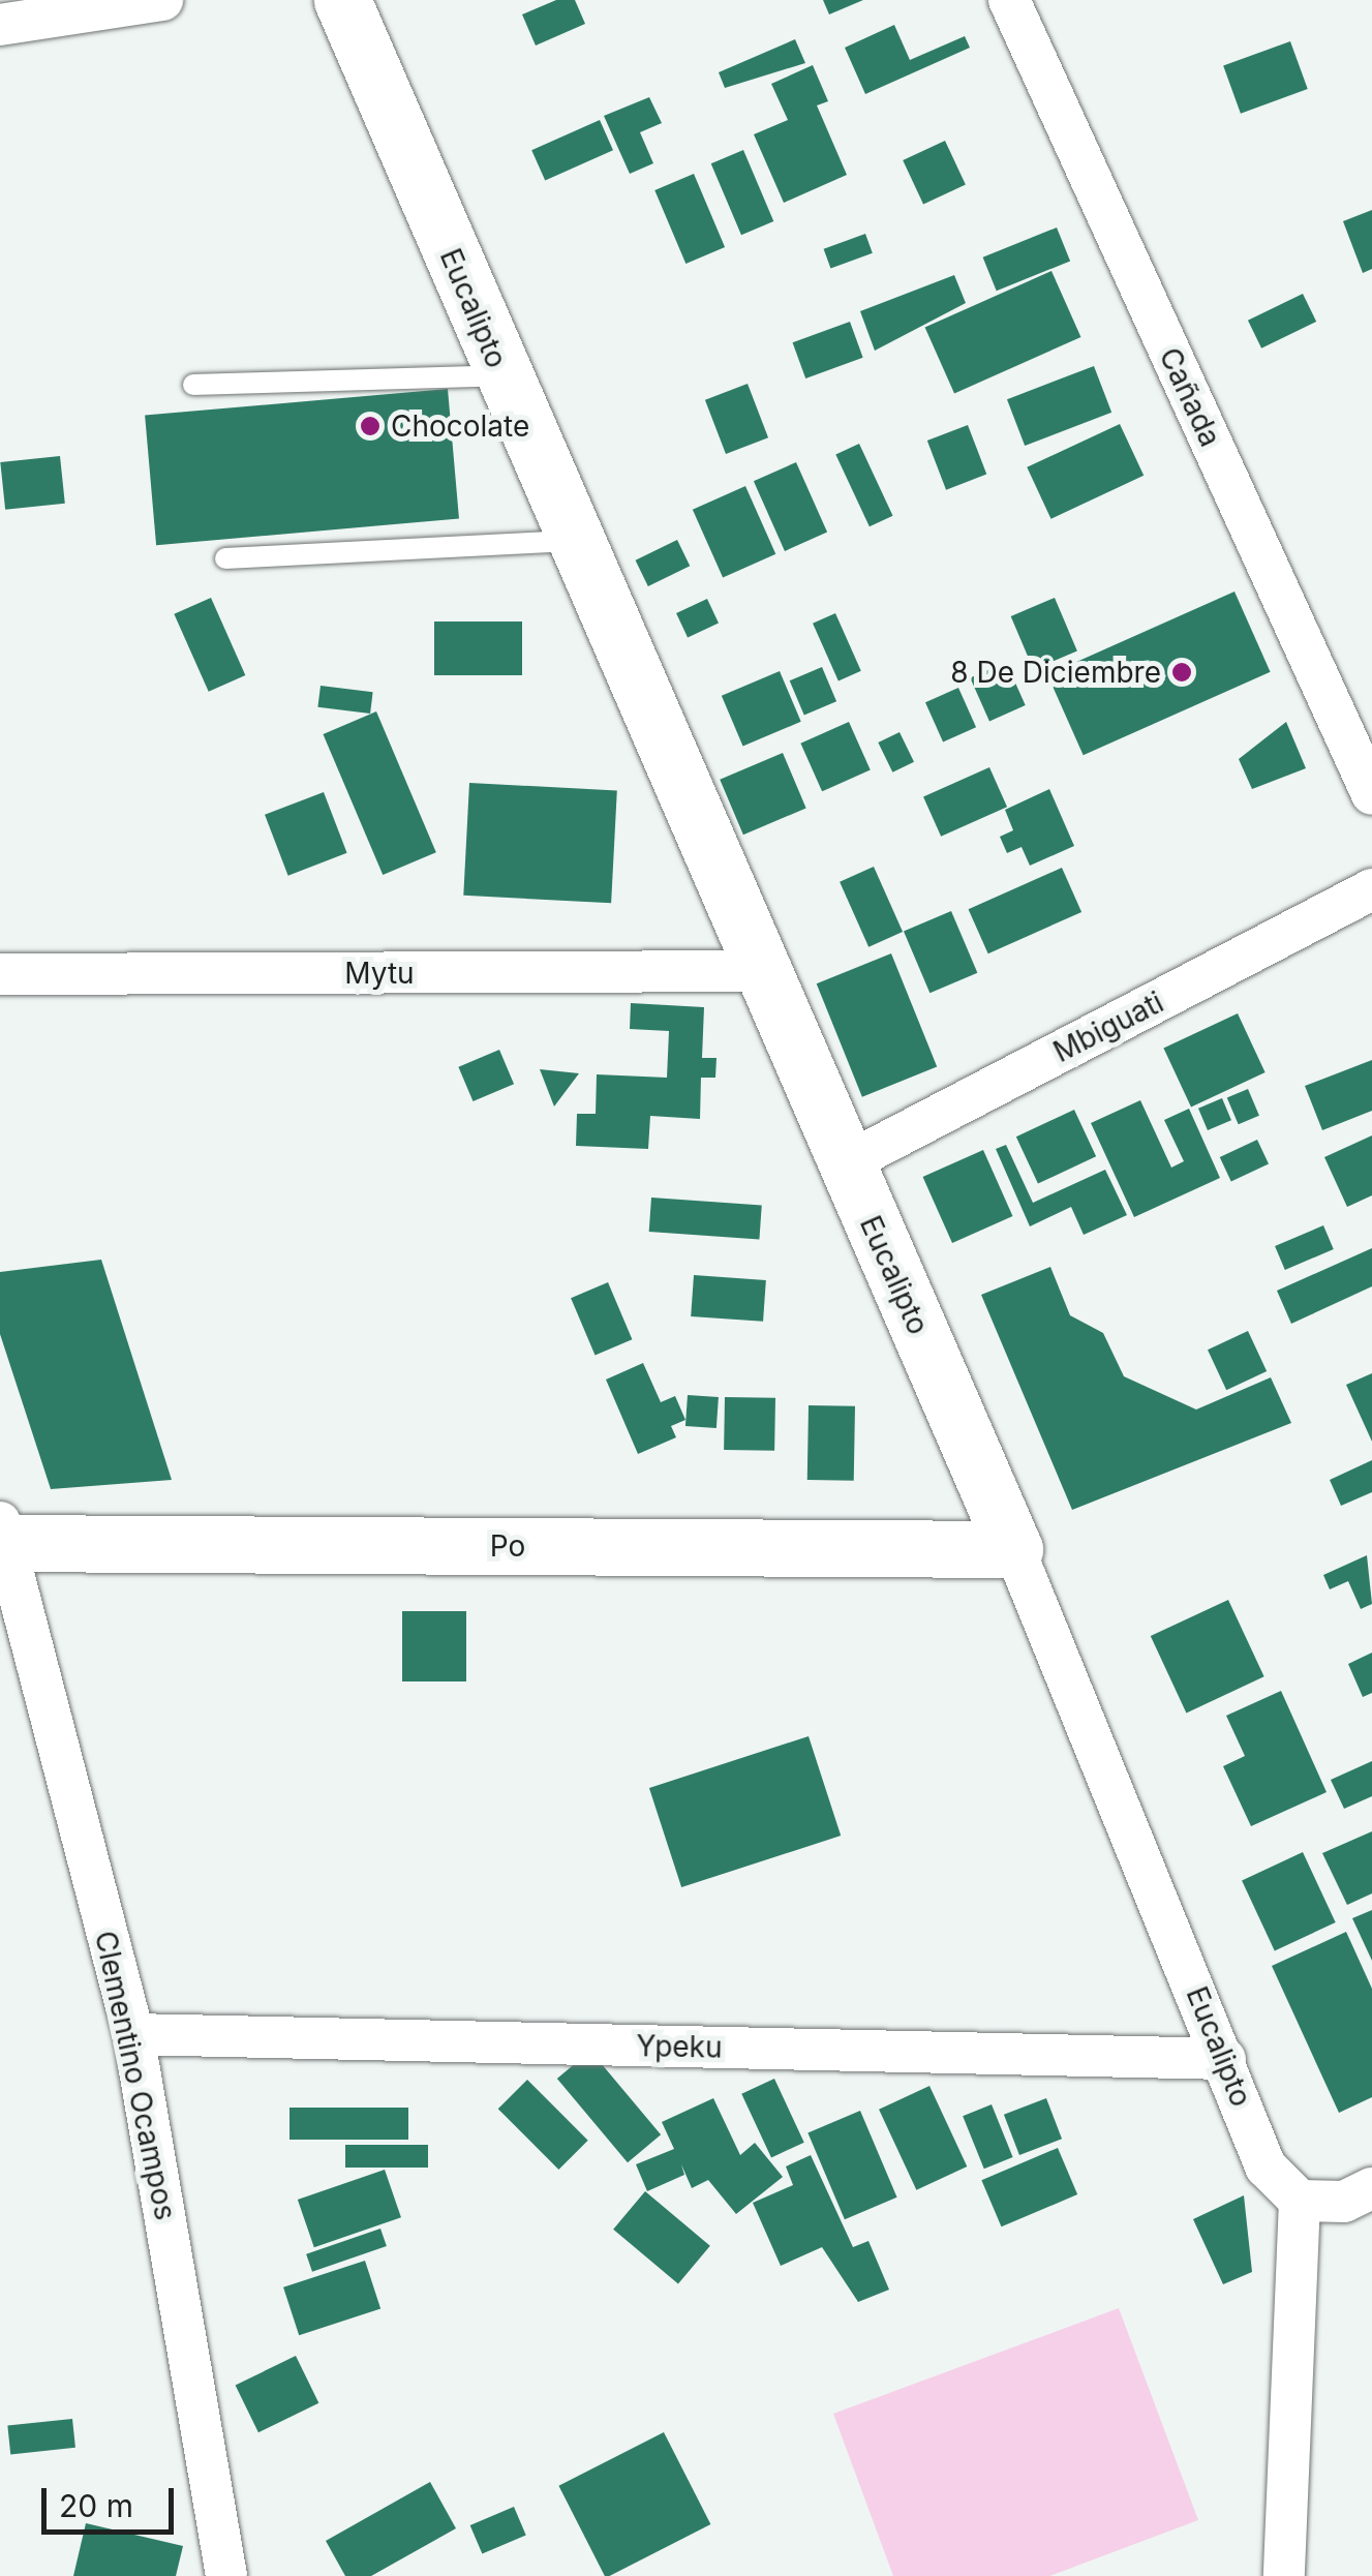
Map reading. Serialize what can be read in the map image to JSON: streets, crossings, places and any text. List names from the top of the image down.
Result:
{
  "streets": {
    "street": [
      "Eucalipto",
      "Cañada",
      "Mytu",
      "Mbiguati",
      "Po",
      "Ypeku",
      "Clementino Ocampos"
    ]
  },
  "crossings": [
    ["Eucalipto", "Mytu"],
    ["Eucalipto", "Mbiguati"],
    ["Eucalipto", "Po"],
    ["Eucalipto", "Ypeku"],
    ["Po", "Clementino Ocampos"],
    ["Ypeku", "Clementino Ocampos"]
  ],
  "places": ["Chocolate", "8 De Diciembre"],
  "scale_bar": "20 m"
}
